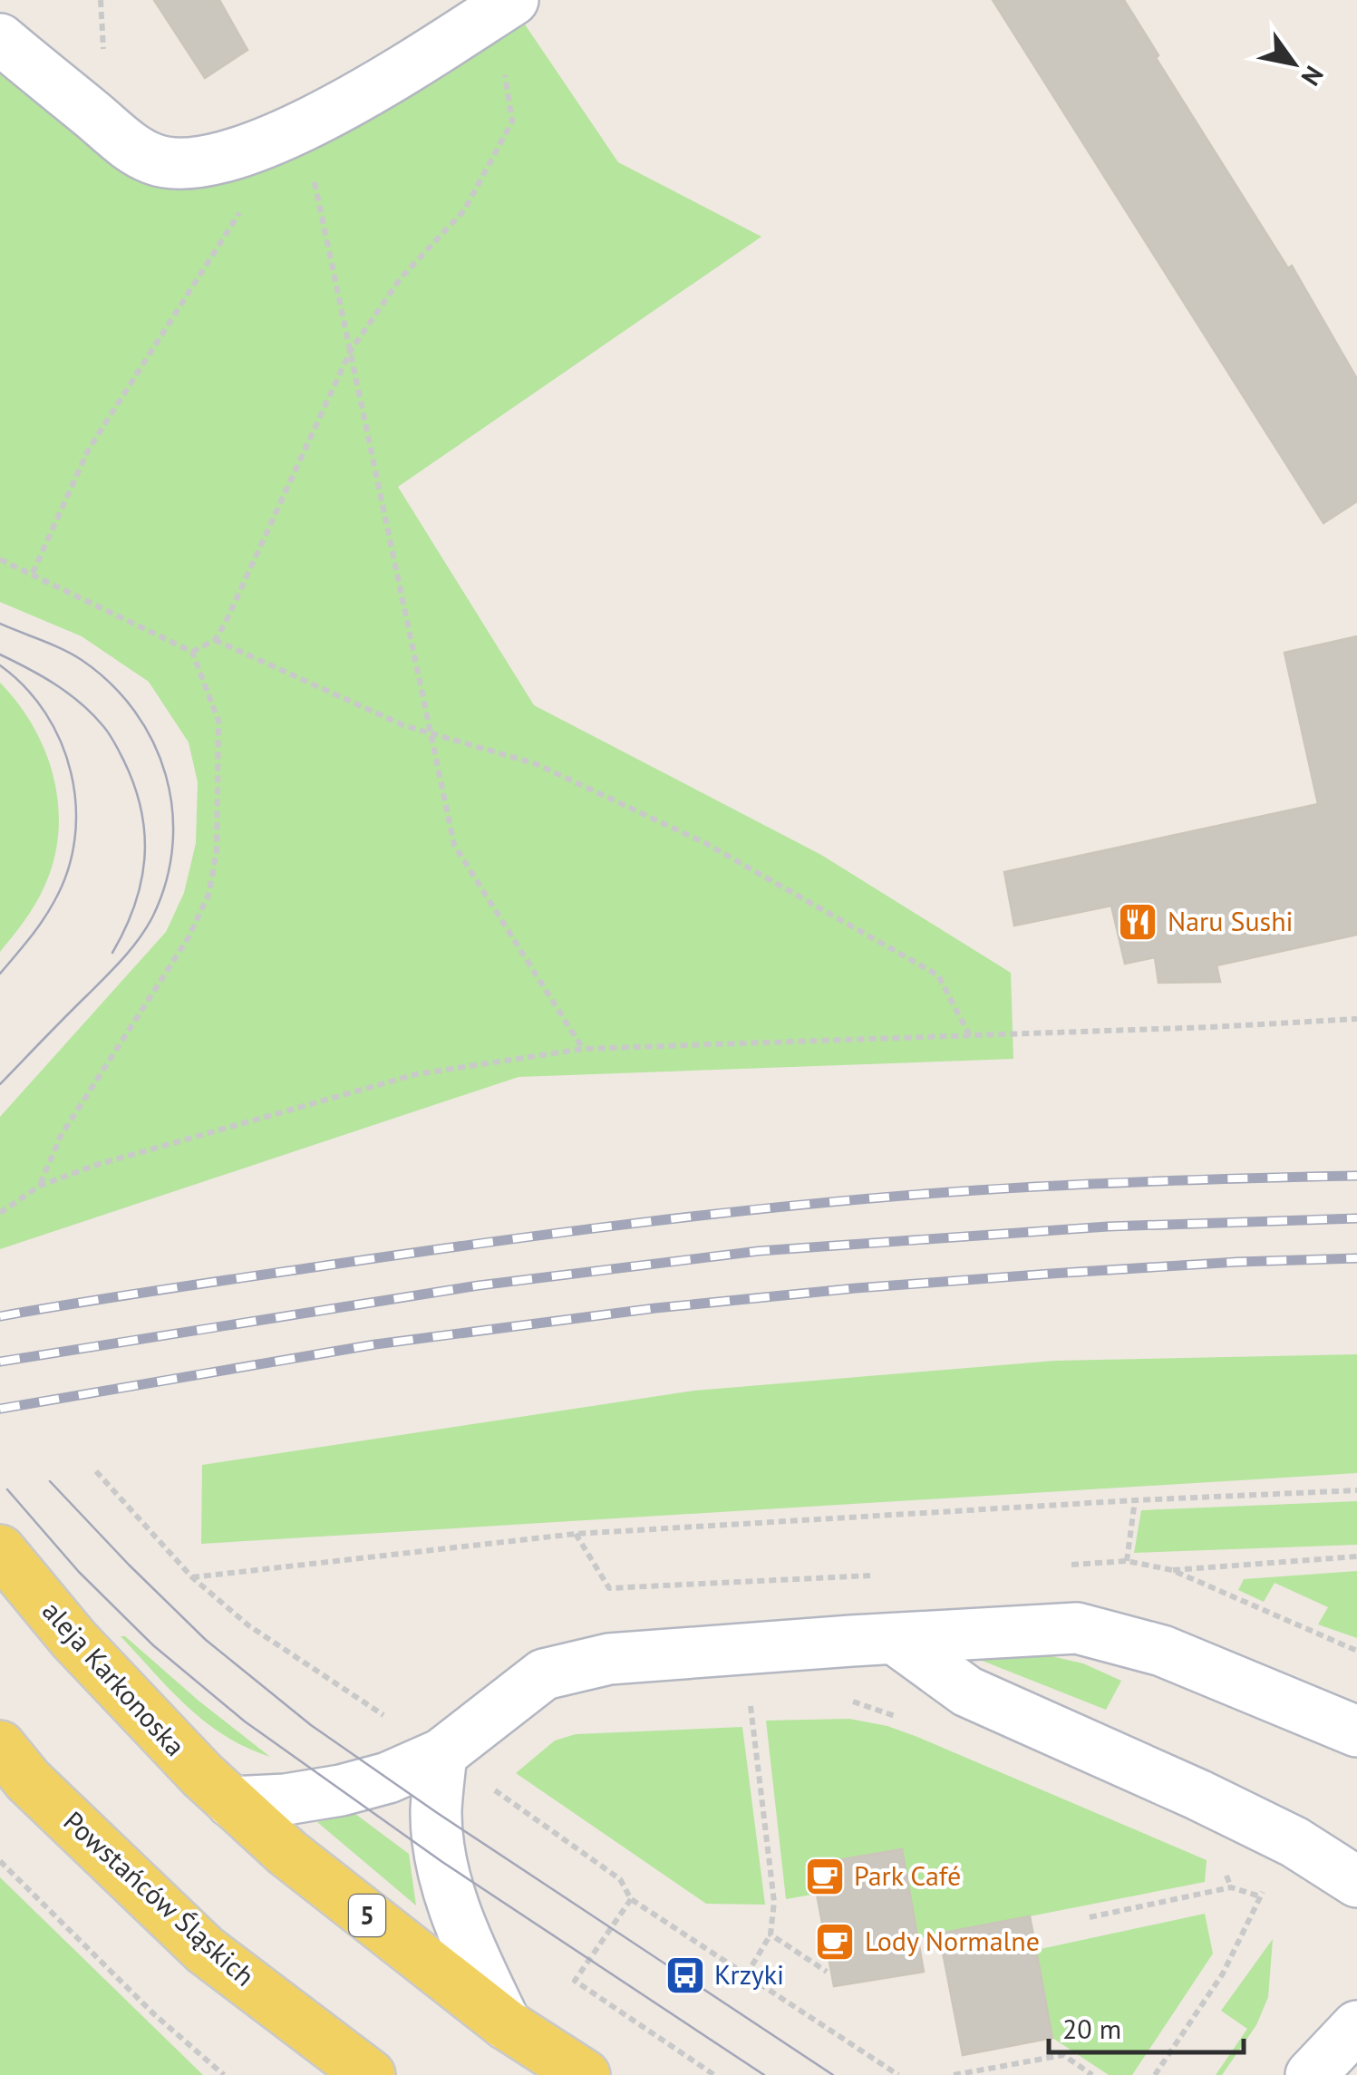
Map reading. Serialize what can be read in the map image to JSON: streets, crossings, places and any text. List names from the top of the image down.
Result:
{
  "streets": {
    "main road": ["aleja Karkonoska", "Powstańców Śląskich", "5"]
  },
  "crossings": [
    ["aleja Karkonoska", "5"]
  ],
  "places": {
    "restaurant": ["Naru Sushi"],
    "cafe": ["Park Café", "Lody Normalne"],
    "bus stop": ["Krzyki"]
  },
  "scale_bar": "20 m",
  "north": "bottom right"
}
